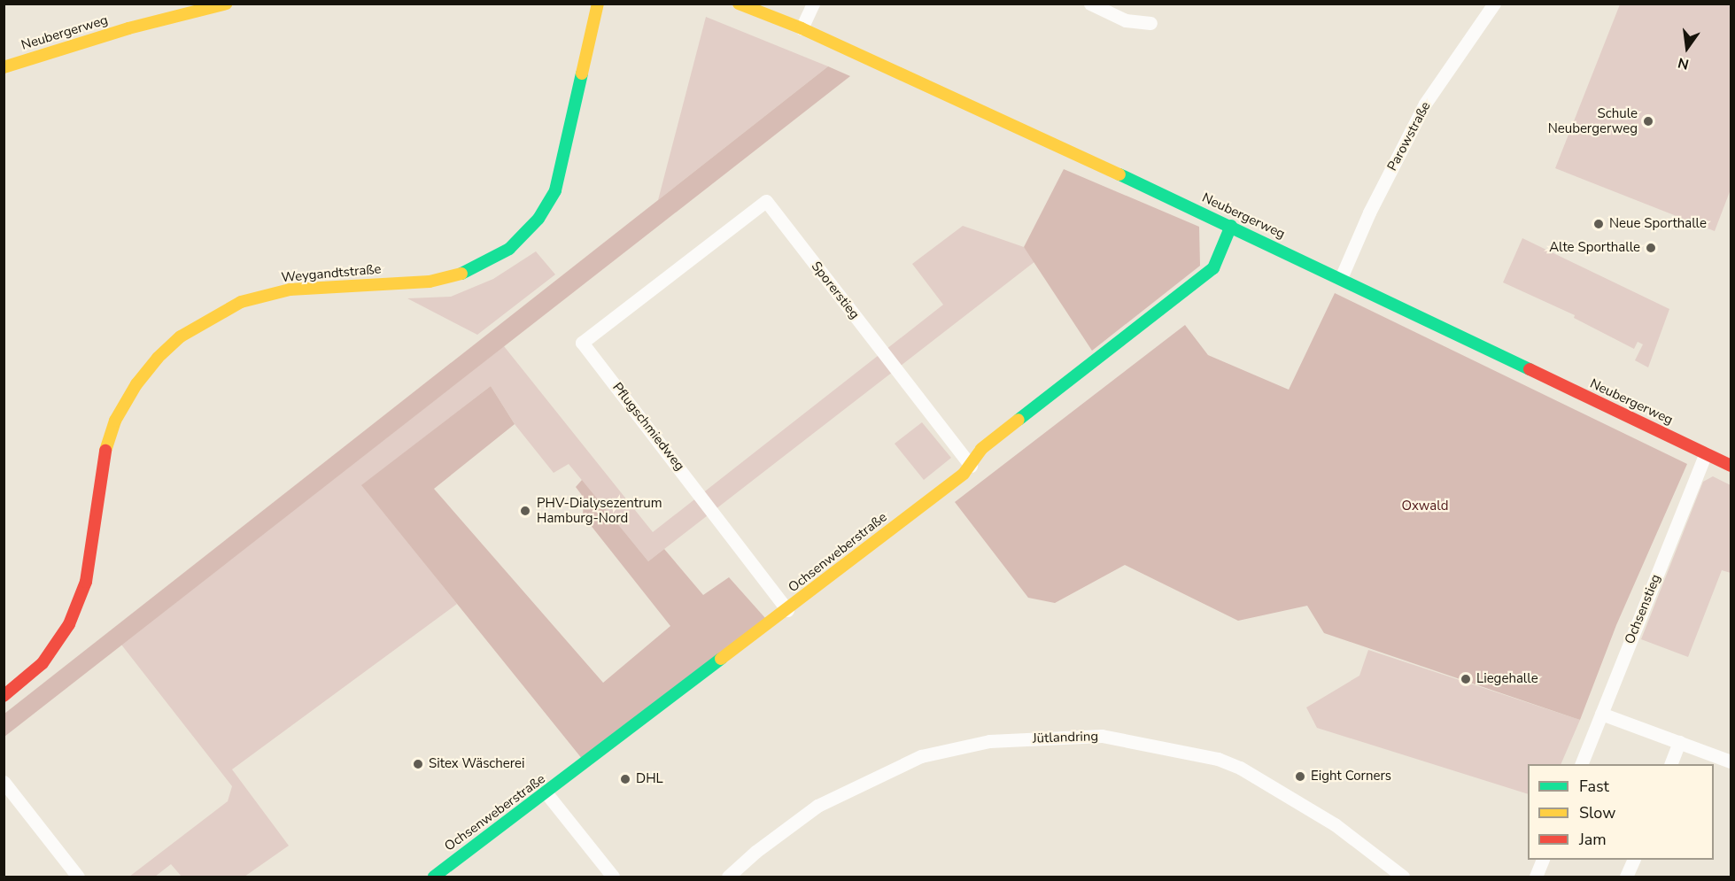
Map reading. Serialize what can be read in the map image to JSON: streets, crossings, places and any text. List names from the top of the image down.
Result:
{
  "streets": {
    "street": [
      "Neubergerweg",
      "Parowstraße",
      "Weygandtstraße",
      "Sporerstieg",
      "Pflugschmiedweg",
      "Ochsenweberstraße",
      "Ochsenstieg",
      "Jütlandring"
    ]
  },
  "crossings": [
    ["Neubergerweg", "Parowstraße"],
    ["Neubergerweg", "Ochsenweberstraße"],
    ["Neubergerweg", "Ochsenstieg"],
    ["Sporerstieg", "Pflugschmiedweg"],
    ["Sporerstieg", "Ochsenweberstraße"],
    ["Pflugschmiedweg", "Ochsenweberstraße"]
  ],
  "parks": ["Oxwald"],
  "places": [
    "Schule Neubergerweg",
    "Neue Sporthalle",
    "Alte Sporthalle",
    "PHV-Dialysezentrum Hamburg-Nord",
    "Liegehalle",
    "Sitex Wäscherei",
    "Eight Corners",
    "DHL"
  ],
  "legend": ["Fast", "Slow", "Jam"],
  "north": "bottom"
}
